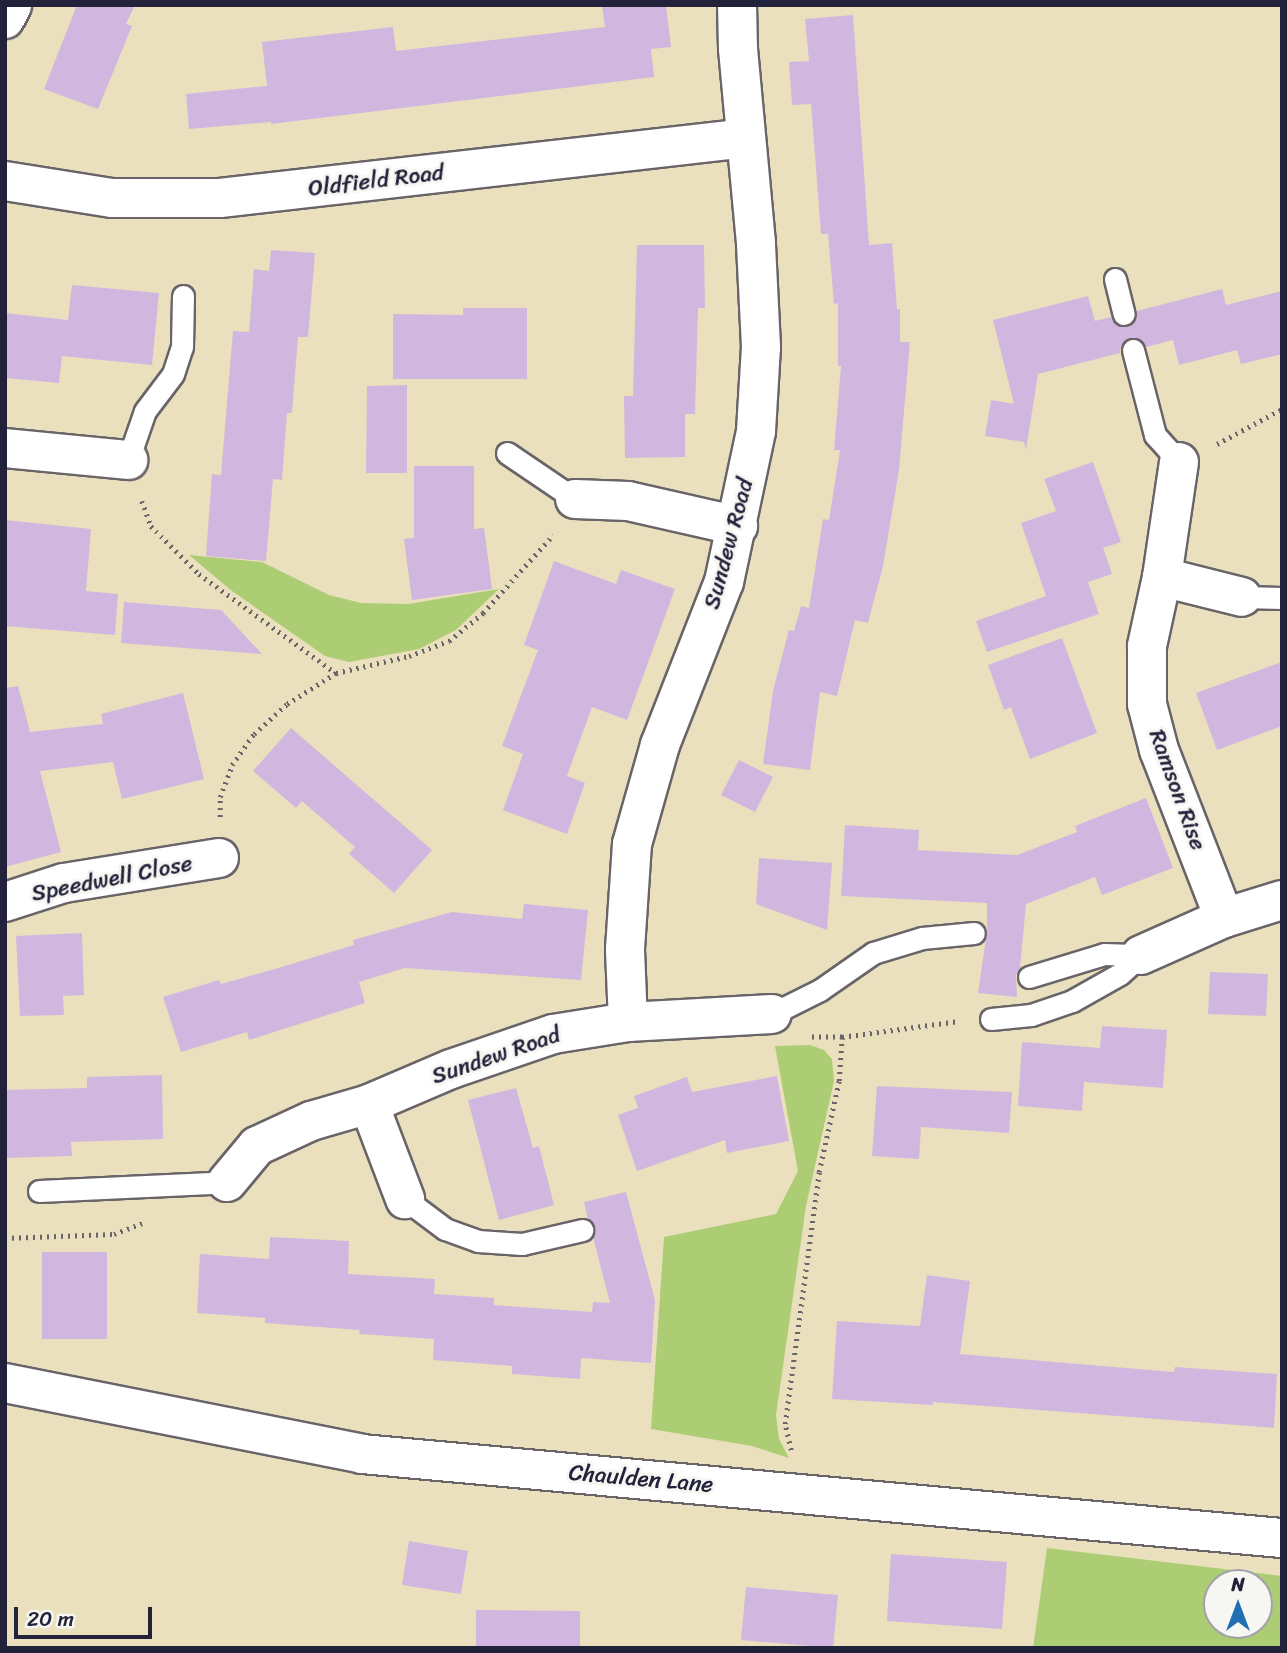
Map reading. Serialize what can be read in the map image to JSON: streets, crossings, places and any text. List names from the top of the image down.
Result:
{
  "streets": {
    "street": [
      "Oldfield Road",
      "Sundew Road",
      "Ramson Rise",
      "Speedwell Close",
      "Chaulden Lane"
    ]
  },
  "crossings": [
    ["Oldfield Road", "Sundew Road"]
  ],
  "scale_bar": "20 m",
  "north": "top"
}
